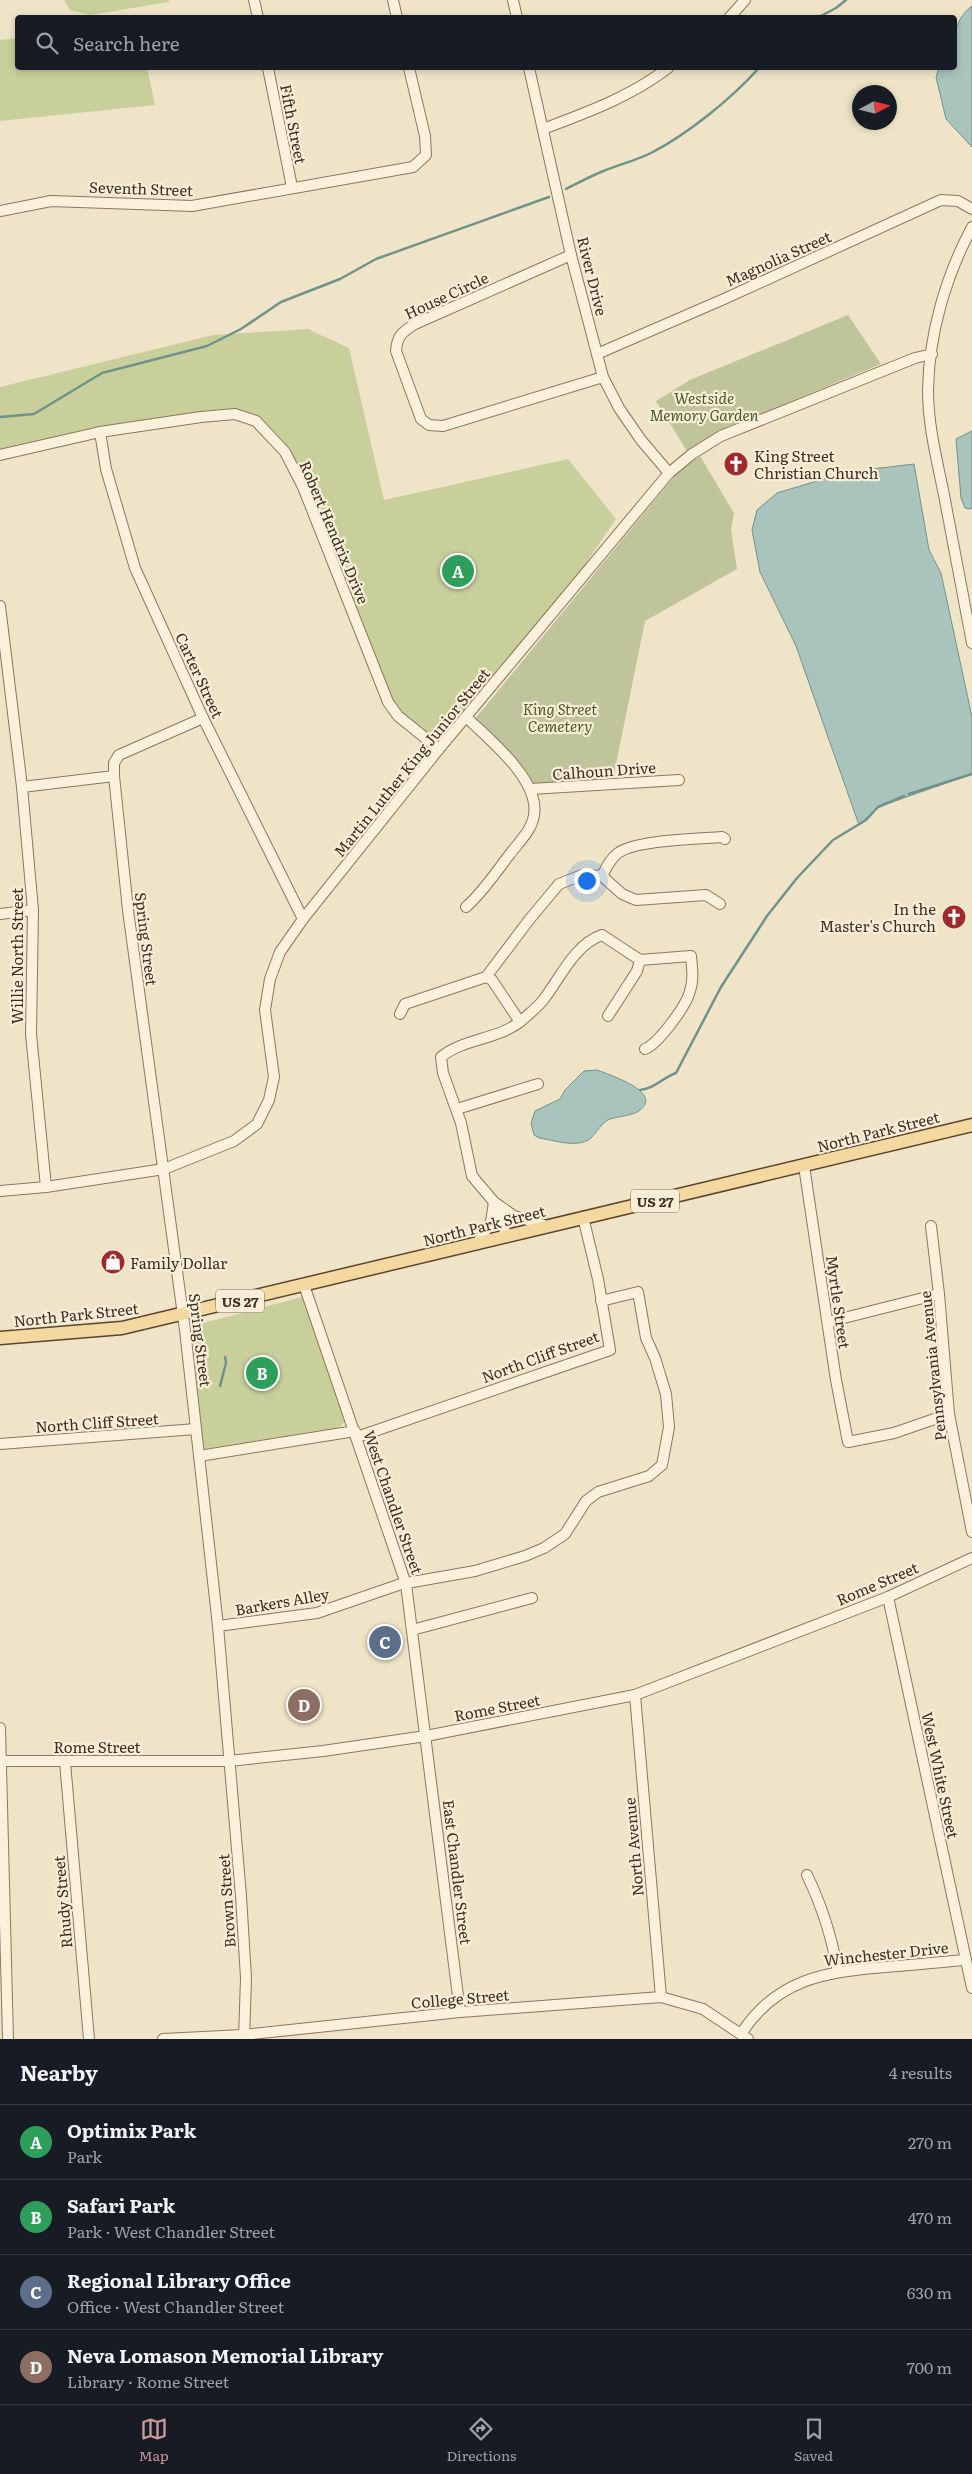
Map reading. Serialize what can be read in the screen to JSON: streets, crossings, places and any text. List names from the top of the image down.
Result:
{
  "streets": {
    "main road": ["North Park Street", "US 27"],
    "street": [
      "Fifth Street",
      "Seventh Street",
      "Magnolia Street",
      "River Drive",
      "House Circle",
      "Robert Hendrix Drive",
      "Carter Street",
      "Martin Luther King Junior Street",
      "Calhoun Drive",
      "Spring Street",
      "Willie North Street",
      "Myrtle Street",
      "North Cliff Street",
      "Pennsylvania Avenue",
      "West Chandler Street",
      "Rome Street",
      "Barkers Alley",
      "West White Street",
      "North Avenue",
      "East Chandler Street",
      "Brown Street",
      "Rhudy Street",
      "Winchester Drive",
      "College Street"
    ]
  },
  "crossings": [
    ["Fifth Street", "Seventh Street"],
    ["Magnolia Street", "River Drive"],
    ["River Drive", "House Circle"],
    ["River Drive", "Martin Luther King Junior Street"],
    ["Robert Hendrix Drive", "Carter Street"],
    ["Robert Hendrix Drive", "Martin Luther King Junior Street"],
    ["Carter Street", "Martin Luther King Junior Street"],
    ["Martin Luther King Junior Street", "Spring Street"],
    ["Martin Luther King Junior Street", "Willie North Street"],
    ["Spring Street", "North Park Street"],
    ["Spring Street", "North Cliff Street"],
    ["Spring Street", "Rome Street"],
    ["Spring Street", "Barkers Alley"],
    ["Spring Street", "Brown Street"],
    ["North Park Street", "Myrtle Street"],
    ["North Park Street", "North Cliff Street"],
    ["North Park Street", "West Chandler Street"],
    ["Myrtle Street", "Pennsylvania Avenue"],
    ["North Cliff Street", "West Chandler Street"],
    ["North Cliff Street", "Barkers Alley"],
    ["West Chandler Street", "Rome Street"],
    ["West Chandler Street", "Barkers Alley"],
    ["West Chandler Street", "East Chandler Street"],
    ["Rome Street", "West White Street"],
    ["Rome Street", "North Avenue"],
    ["Rome Street", "East Chandler Street"],
    ["Rome Street", "Brown Street"],
    ["Rome Street", "Rhudy Street"],
    ["West White Street", "Winchester Drive"],
    ["North Avenue", "College Street"],
    ["East Chandler Street", "College Street"],
    ["Brown Street", "College Street"],
    ["Winchester Drive", "College Street"]
  ],
  "parks": ["Westside Memory Garden", "King Street Cemetery"],
  "places": {
    "church": ["King Street Christian Church", "In the Master's Church"],
    "shop": ["Family Dollar"]
  },
  "north": "right",
  "page": {
    "search": "Search here",
    "pins": [
      "A",
      "B",
      "C",
      "D"
    ],
    "heading": ["Nearby", "4 results"],
    "list": [
      {
        "mark": "A",
        "name": "Optimix Park",
        "note": "Park",
        "value": "270 m"
      },
      {
        "mark": "B",
        "name": "Safari Park",
        "note": "Park · West Chandler Street",
        "value": "470 m"
      },
      {
        "mark": "C",
        "name": "Regional Library Office",
        "note": "Office · West Chandler Street",
        "value": "630 m"
      },
      {
        "mark": "D",
        "name": "Neva Lomason Memorial Library",
        "note": "Library · Rome Street",
        "value": "700 m"
      }
    ],
    "nav": ["Map", "Directions", "Saved"]
  }
}
